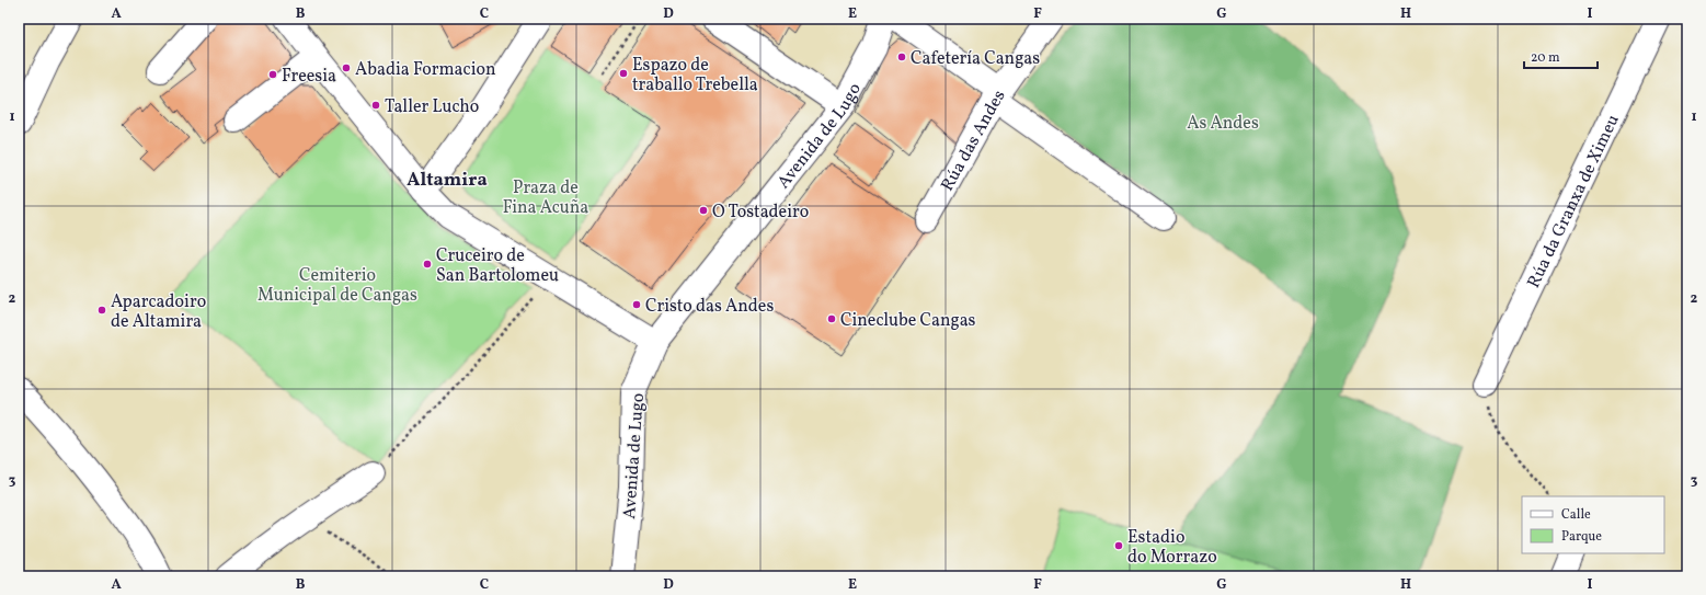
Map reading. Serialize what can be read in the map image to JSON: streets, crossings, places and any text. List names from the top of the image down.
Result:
{
  "streets": {
    "street": ["Avenida de Lugo", "Rúa das Andes", "Rúa da Granxa de Ximeu"]
  },
  "districts": ["Altamira"],
  "parks": ["As Andes", "Praza de Fina Acuña", "Cemiterio Municipal de Cangas"],
  "places": [
    "Cafetería Cangas",
    "Abadia Formacion",
    "Espazo de traballo Trebella",
    "Freesia",
    "Taller Lucho",
    "O Tostadeiro",
    "Cruceiro de San Bartolomeu",
    "Cristo das Andes",
    "Aparcadoiro de Altamira",
    "Cineclube Cangas",
    "Estadio do Morrazo"
  ],
  "legend": ["Calle", "Parque"],
  "scale_bar": "20 m",
  "grid": {
    "columns": [
      "A",
      "B",
      "C",
      "D",
      "E",
      "F",
      "G",
      "H",
      "I"
    ],
    "rows": ["1", "2", "3"]
  }
}
